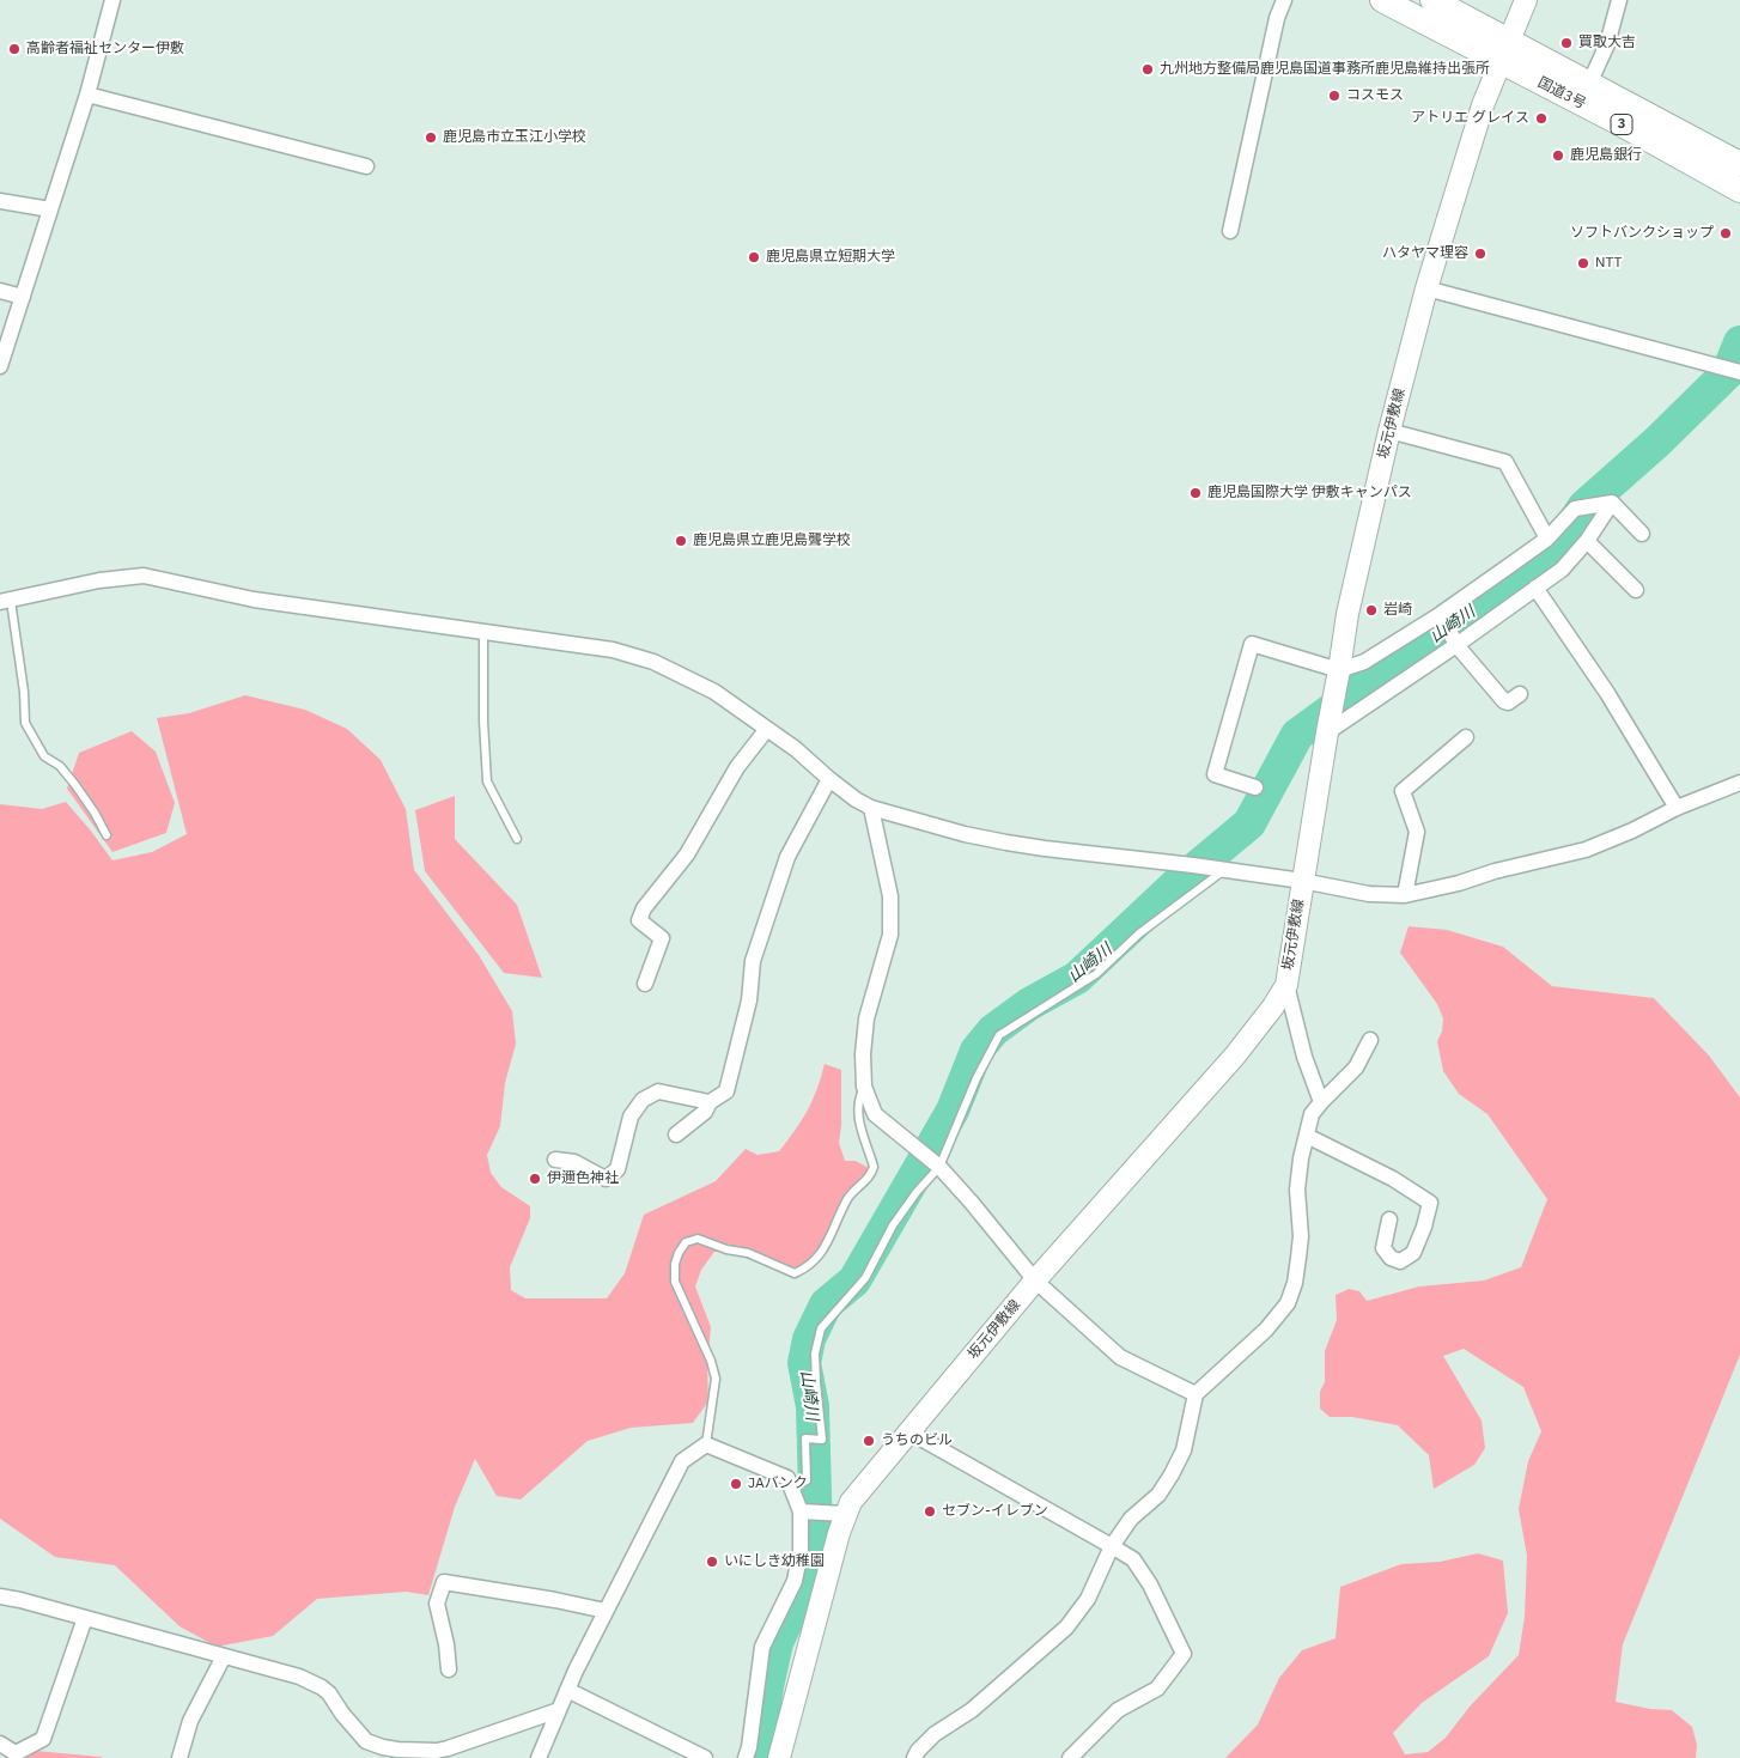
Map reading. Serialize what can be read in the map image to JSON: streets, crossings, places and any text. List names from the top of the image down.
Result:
{
  "streets": {
    "highway": ["国道3号", "3"],
    "main road": ["坂元伊敷線"]
  },
  "crossings": [
    ["国道3号", "坂元伊敷線"]
  ],
  "water": ["山崎川"],
  "places": [
    "買取大吉",
    "高齢者福祉センター伊敷",
    "九州地方整備局鹿児島国道事務所鹿児島維持出張所",
    "コスモス",
    "アトリエ グレイス",
    "鹿児島市立玉江小学校",
    "鹿児島銀行",
    "ソフトバンクショップ",
    "ハタヤマ理容",
    "鹿児島県立短期大学",
    "NTT",
    "鹿児島国際大学 伊敷キャンパス",
    "鹿児島県立鹿児島聾学校",
    "岩崎",
    "伊邇色神社",
    "うちのビル",
    "JAバンク",
    "セブン-イレブン",
    "いにしき幼稚園"
  ]
}
